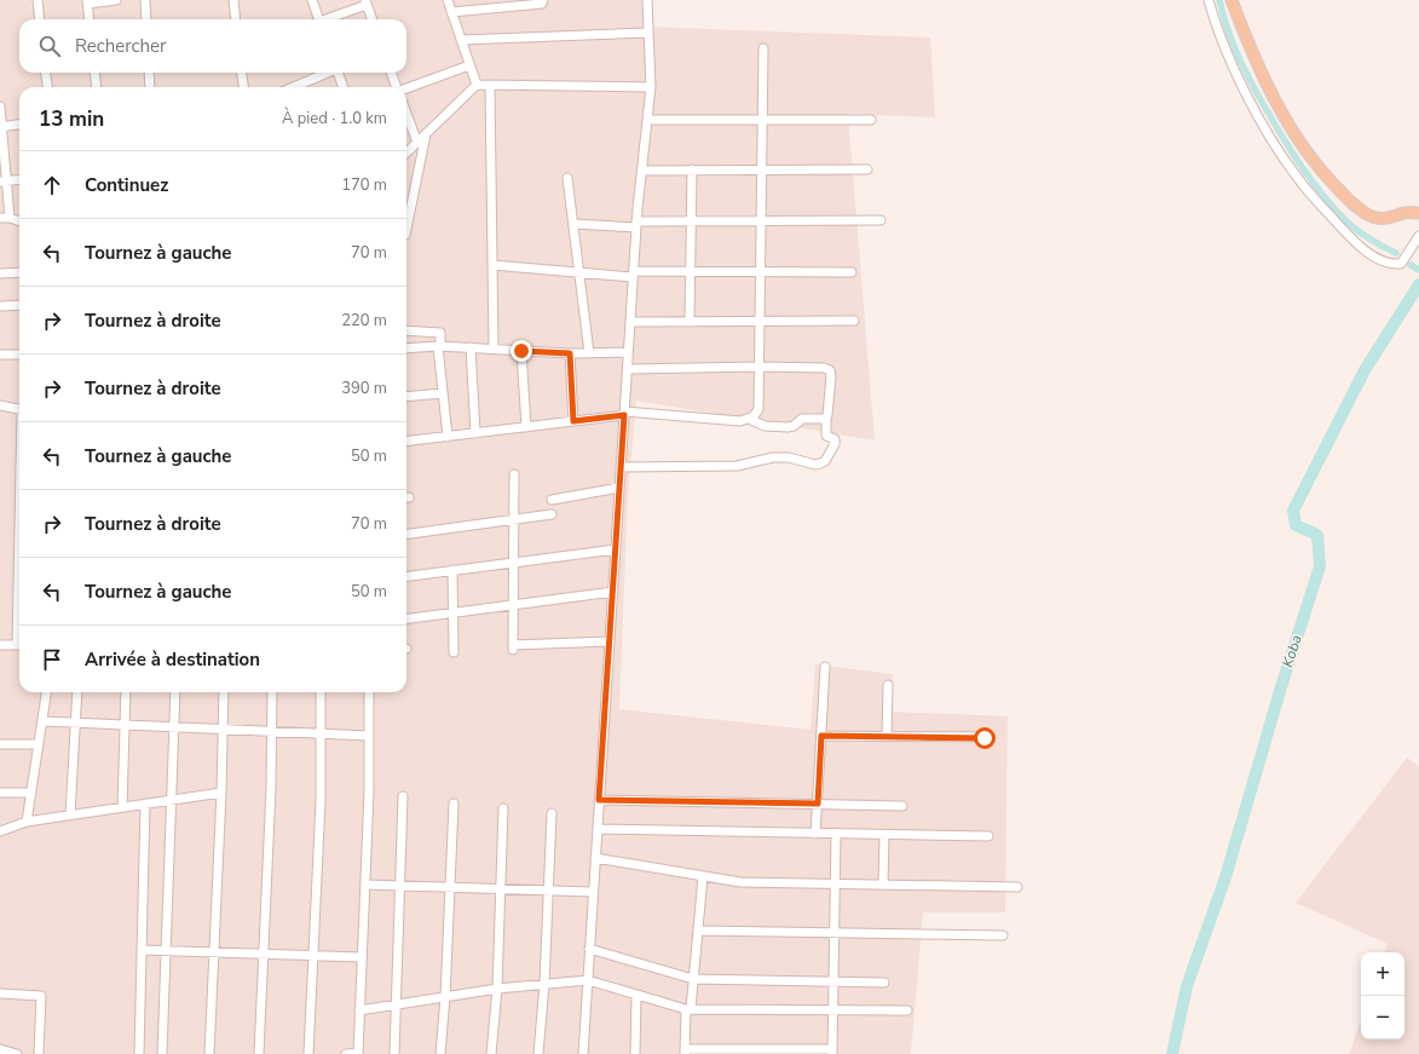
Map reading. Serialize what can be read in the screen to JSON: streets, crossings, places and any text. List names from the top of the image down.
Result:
{
  "water": ["Koba"],
  "page": {
    "search": "Rechercher",
    "heading": ["13 min", "À pied · 1.0 km"],
    "list": [
      ["Continuez", "170 m"],
      ["Tournez à gauche", "70 m"],
      ["Tournez à droite", "220 m"],
      ["Tournez à droite", "390 m"],
      ["Tournez à gauche", "50 m"],
      ["Tournez à droite", "70 m"],
      ["Tournez à gauche", "50 m"],
      "Arrivée à destination"
    ],
    "map_buttons": ["+", "−"]
  }
}
